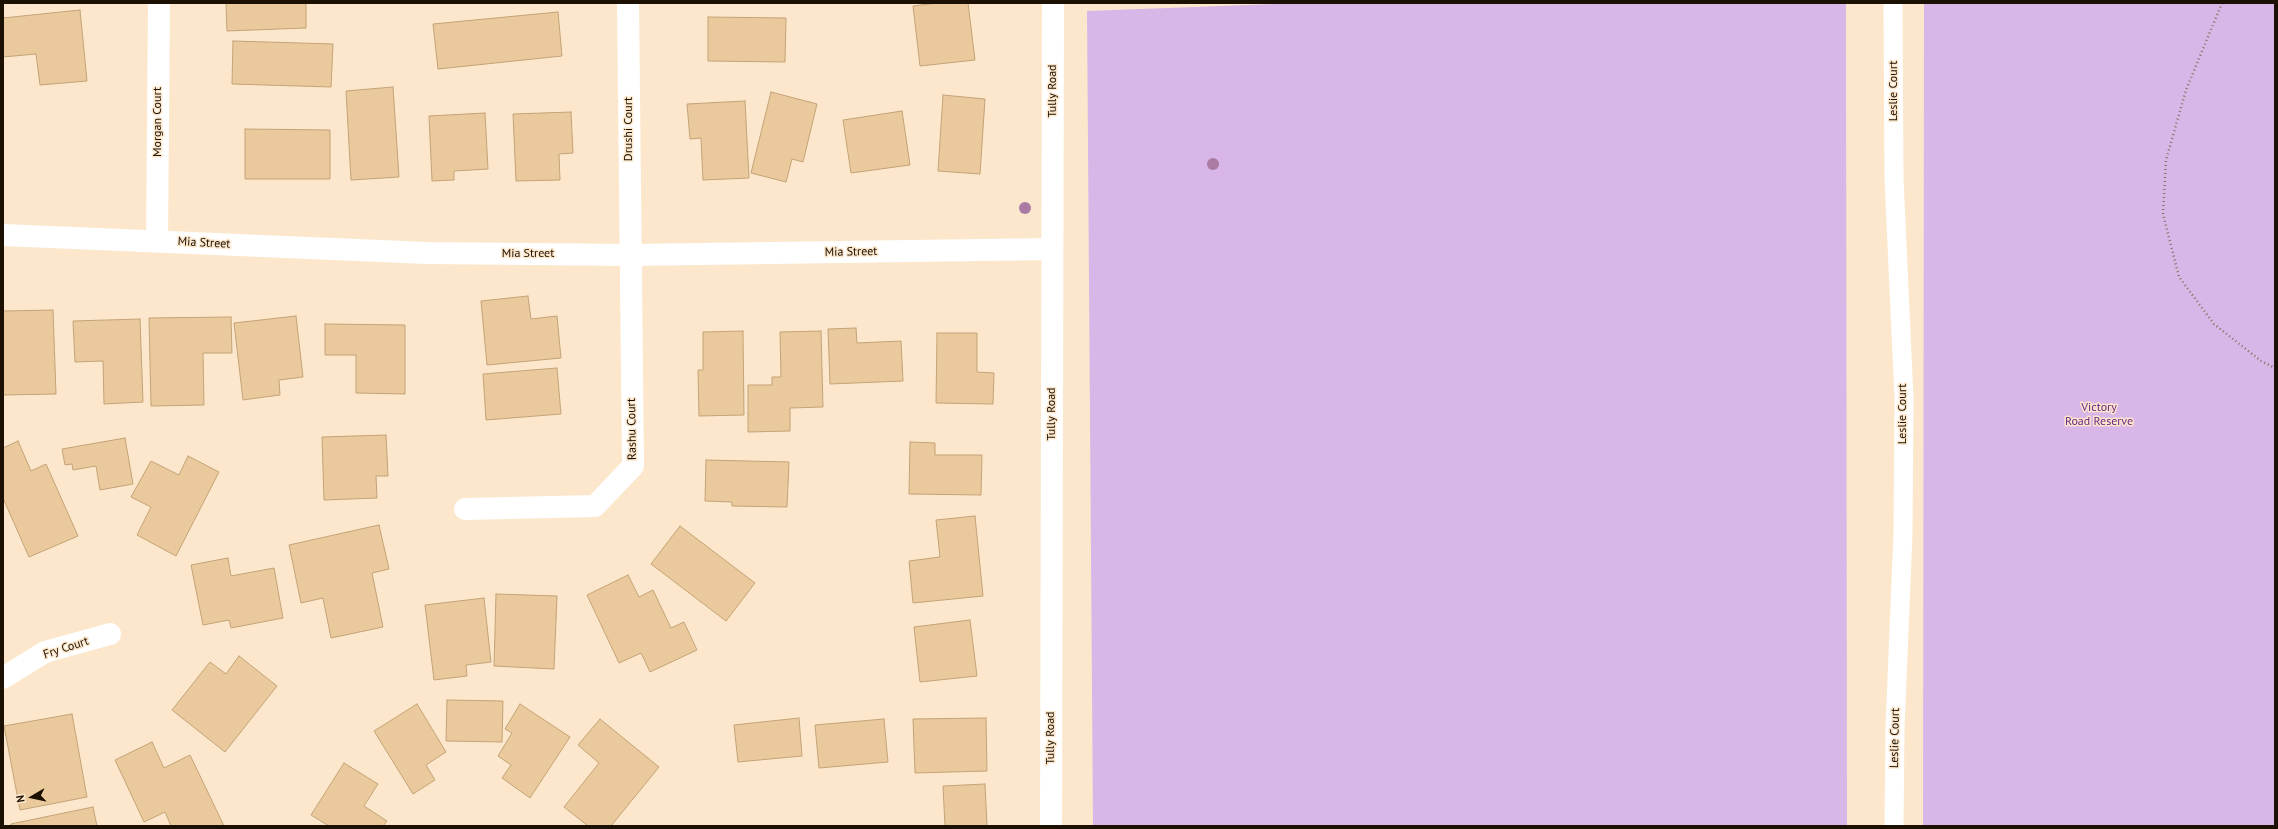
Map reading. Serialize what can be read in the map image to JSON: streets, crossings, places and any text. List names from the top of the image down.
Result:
{
  "streets": {
    "street": [
      "Tully Road",
      "Morgan Court",
      "Drushi Court",
      "Mia Street",
      "Rashu Court",
      "Fry Court"
    ],
    "lane": ["Leslie Court"]
  },
  "crossings": [
    ["Tully Road", "Mia Street"],
    ["Morgan Court", "Mia Street"],
    ["Drushi Court", "Mia Street"],
    ["Drushi Court", "Rashu Court"],
    ["Mia Street", "Rashu Court"]
  ],
  "parks": ["Victory Road Reserve"],
  "north": "left"
}
